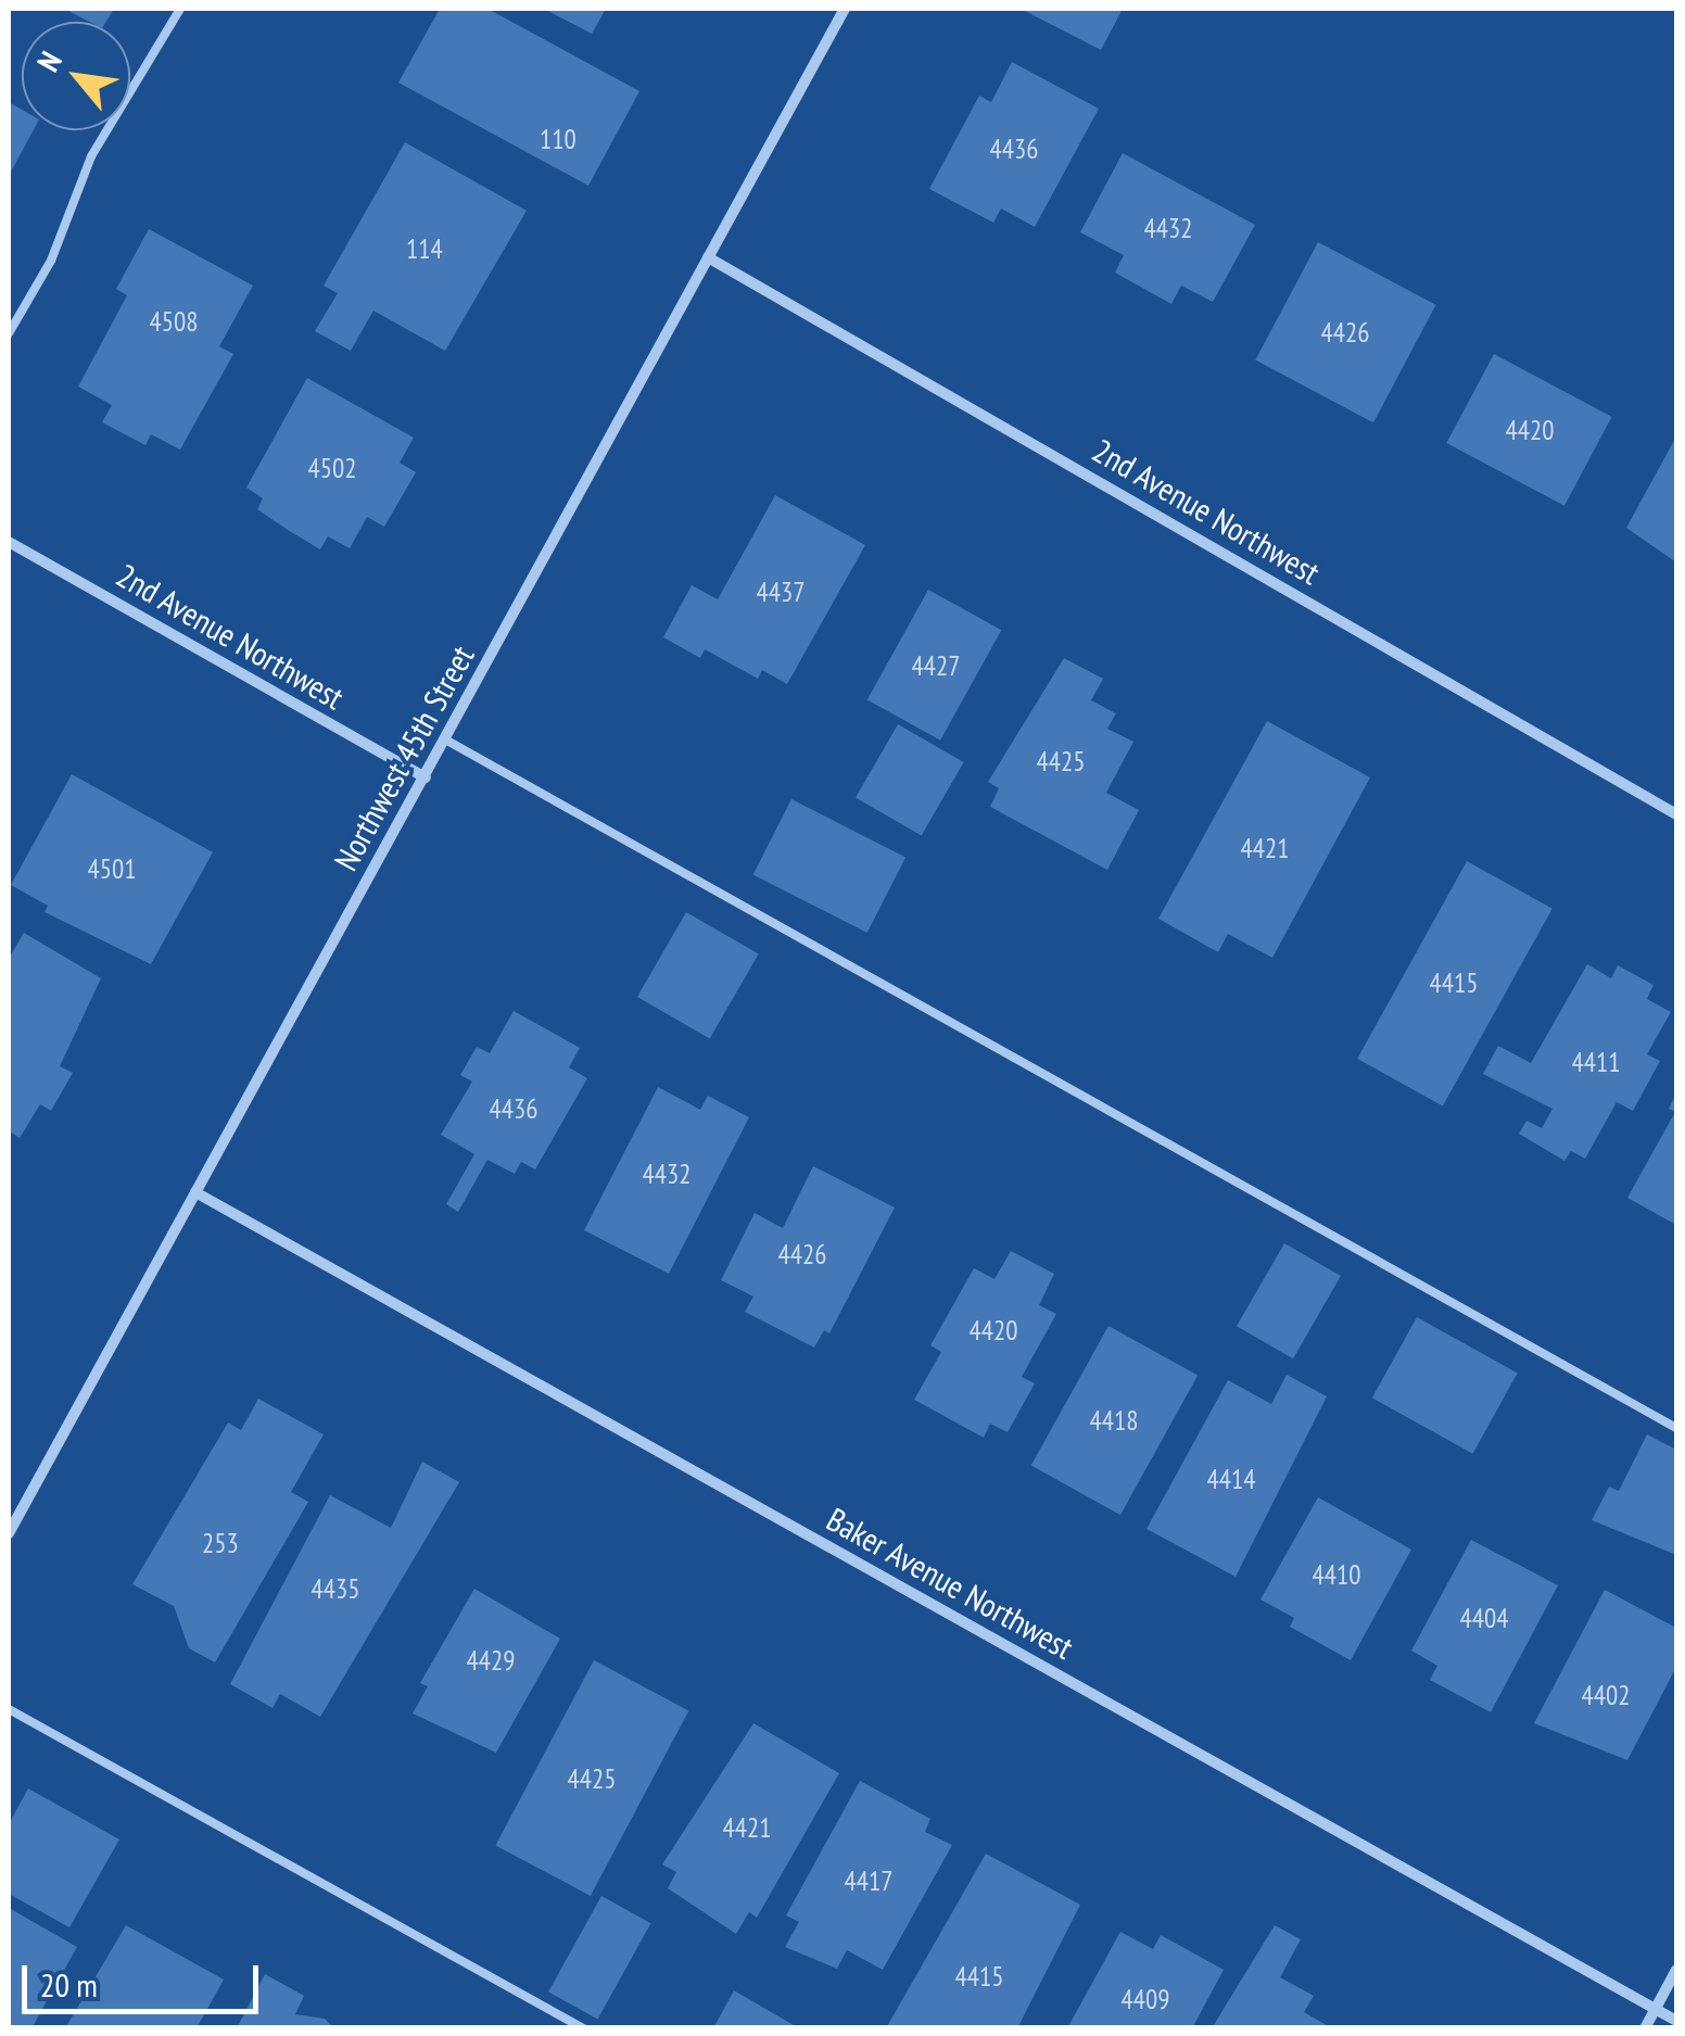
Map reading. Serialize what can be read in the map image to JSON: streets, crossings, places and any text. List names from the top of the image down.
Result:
{
  "streets": {
    "street": ["2nd Avenue Northwest", "Northwest 45th Street", "Baker Avenue Northwest"]
  },
  "crossings": [
    ["2nd Avenue Northwest", "Northwest 45th Street"],
    ["Northwest 45th Street", "Baker Avenue Northwest"]
  ],
  "house_numbers": [
    "110",
    "4436",
    "4432",
    "114",
    "4508",
    "4426",
    "4420",
    "4502",
    "4437",
    "4427",
    "4425",
    "4421",
    "4501",
    "4415",
    "4411",
    "4436",
    "4432",
    "4426",
    "4420",
    "4418",
    "4414",
    "253",
    "4410",
    "4435",
    "4404",
    "4429",
    "4402",
    "4425",
    "4421",
    "4417",
    "4415",
    "4409"
  ],
  "scale_bar": "20 m",
  "north": "top left"
}
